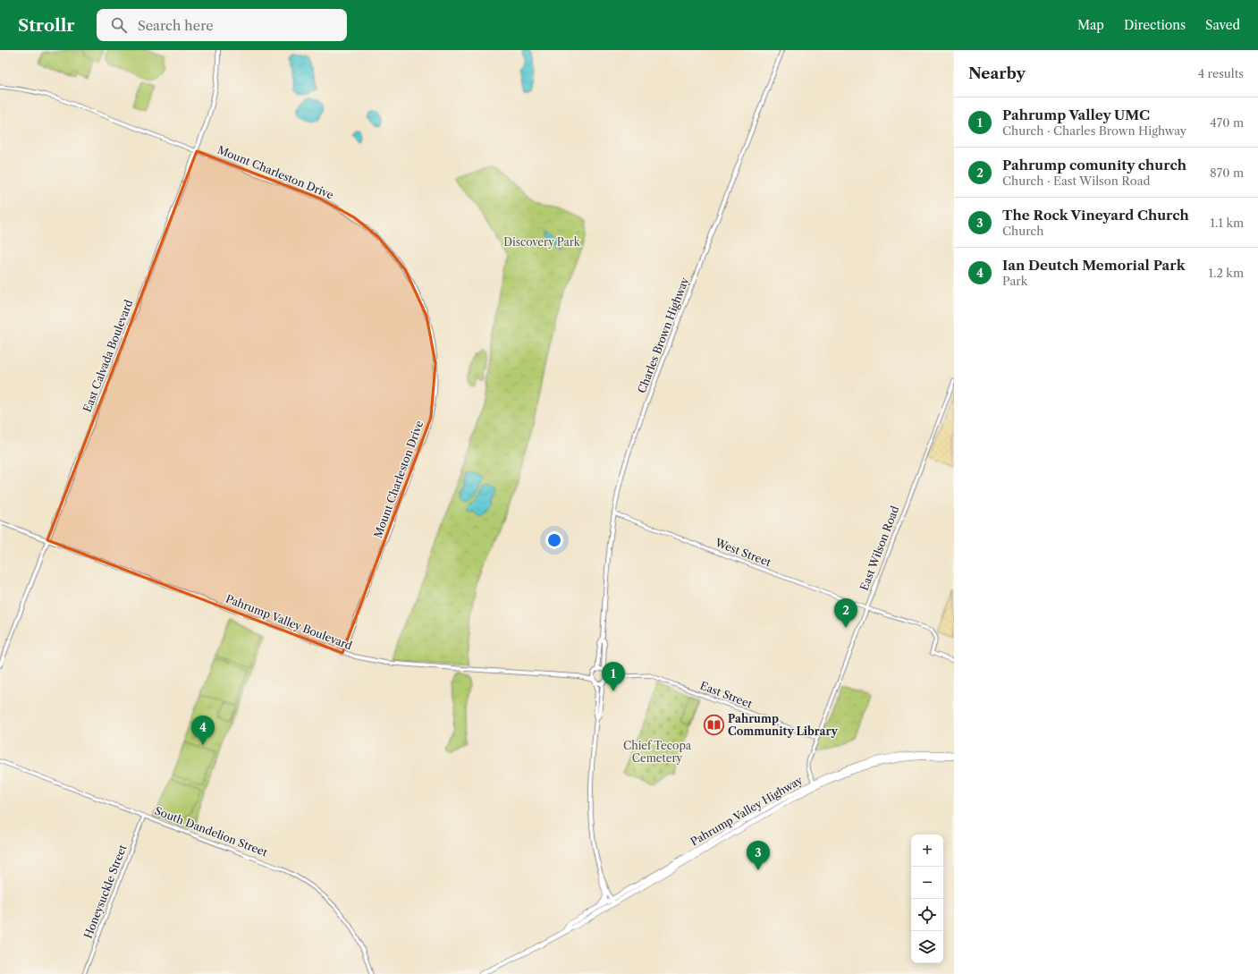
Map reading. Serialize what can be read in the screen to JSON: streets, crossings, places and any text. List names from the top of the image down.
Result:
{
  "streets": {
    "highway": ["Pahrump Valley Highway"],
    "main road": ["Charles Brown Highway", "East Calvada Boulevard", "Pahrump Valley Boulevard"],
    "street": [
      "Mount Charleston Drive",
      "East Wilson Road",
      "West Street",
      "East Street",
      "South Dandelion Street",
      "Honeysuckle Street"
    ]
  },
  "crossings": [
    ["Mount Charleston Drive", "East Calvada Boulevard"],
    ["Mount Charleston Drive", "Pahrump Valley Boulevard"],
    ["Charles Brown Highway", "West Street"],
    ["Charles Brown Highway", "Pahrump Valley Boulevard"],
    ["East Calvada Boulevard", "Pahrump Valley Boulevard"],
    ["East Wilson Road", "West Street"],
    ["East Wilson Road", "East Street"],
    ["East Wilson Road", "Pahrump Valley Highway"],
    ["South Dandelion Street", "Honeysuckle Street"]
  ],
  "parks": ["Discovery Park", "Chief Tecopa Cemetery"],
  "places": {
    "library": ["Pahrump Community Library"]
  },
  "page": {
    "header": "Strollr",
    "search": "Search here",
    "nav": ["Map", "Directions", "Saved"],
    "heading": ["Nearby", "4 results"],
    "list": [
      {
        "mark": "1",
        "name": "Pahrump Valley UMC",
        "note": "Church · Charles Brown Highway",
        "value": "470 m"
      },
      {
        "mark": "2",
        "name": "Pahrump comunity church",
        "note": "Church · East Wilson Road",
        "value": "870 m"
      },
      {
        "mark": "3",
        "name": "The Rock Vineyard Church",
        "note": "Church",
        "value": "1.1 km"
      },
      {
        "mark": "4",
        "name": "Ian Deutch Memorial Park",
        "note": "Park",
        "value": "1.2 km"
      }
    ],
    "pins": [
      "2",
      "1",
      "4",
      "3"
    ],
    "map_buttons": ["+", "−"]
  }
}
